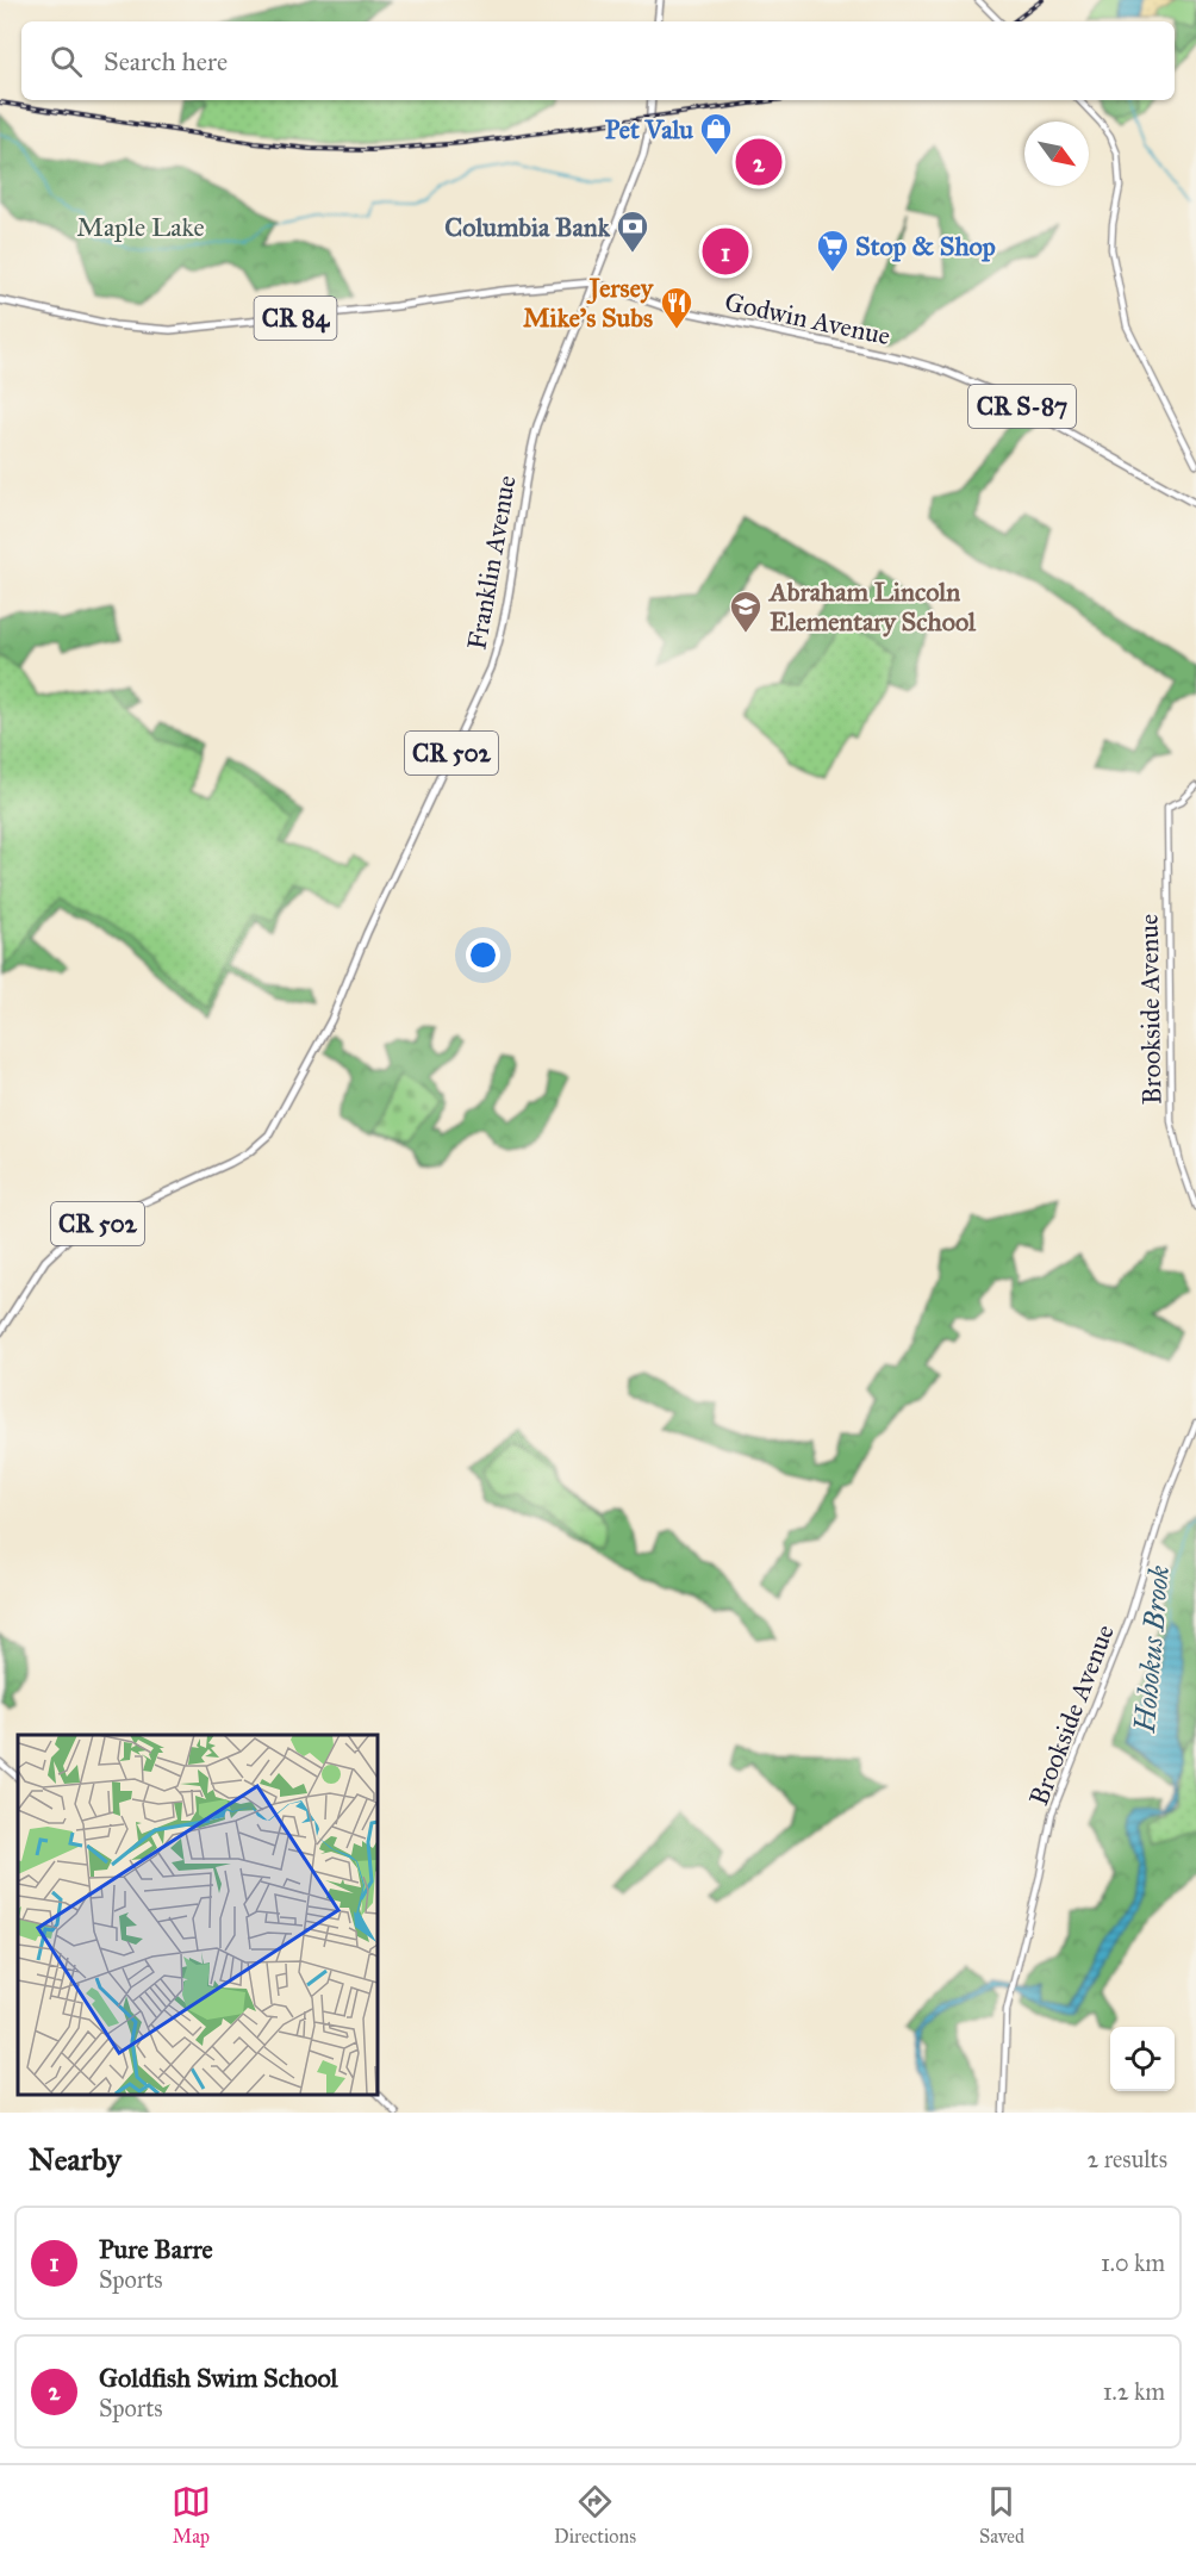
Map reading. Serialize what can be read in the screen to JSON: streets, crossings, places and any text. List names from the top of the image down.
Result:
{
  "streets": {
    "main road": [
      "CR 84",
      "Godwin Avenue",
      "CR S-87",
      "Franklin Avenue",
      "CR 502"
    ],
    "street": ["Brookside Avenue"]
  },
  "crossings": [
    ["Godwin Avenue", "Franklin Avenue"]
  ],
  "water": ["Hohokus Brook"],
  "parks": ["Maple Lake"],
  "places": {
    "shop": ["Pet Valu"],
    "bank": ["Columbia Bank"],
    "supermarket": ["Stop & Shop"],
    "restaurant": ["Jersey Mike's Subs"],
    "school or university": ["Abraham Lincoln Elementary School"]
  },
  "north": "bottom right",
  "page": {
    "search": "Search here",
    "pins": ["2", "1"],
    "heading": ["Nearby", "2 results"],
    "list": [
      {
        "mark": "1",
        "name": "Pure Barre",
        "note": "Sports",
        "value": "1.0 km"
      },
      {
        "mark": "2",
        "name": "Goldfish Swim School",
        "note": "Sports",
        "value": "1.2 km"
      }
    ],
    "nav": ["Map", "Directions", "Saved"]
  }
}
